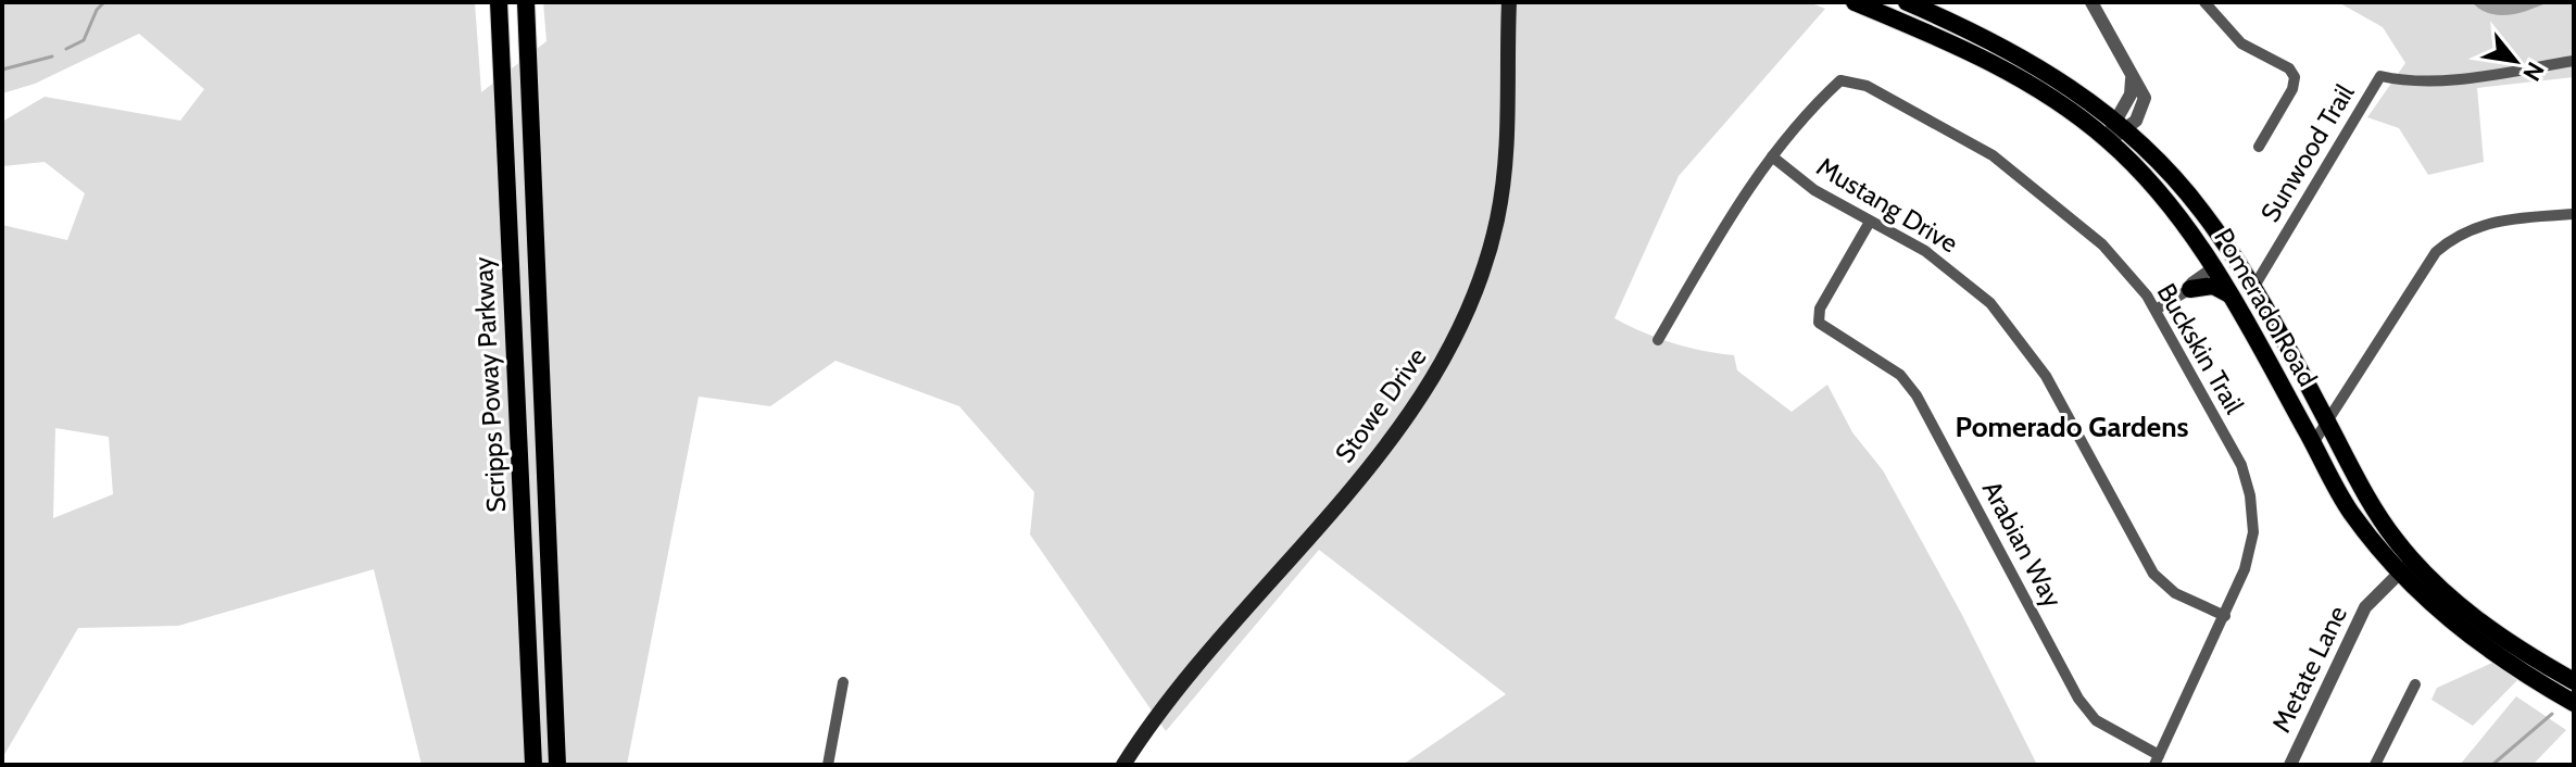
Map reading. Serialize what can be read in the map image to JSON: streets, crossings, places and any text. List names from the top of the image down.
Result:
{
  "streets": {
    "main road": ["Pomerado Road", "Scripps Poway Parkway", "Stowe Drive"],
    "street": [
      "Sunwood Trail",
      "Mustang Drive",
      "Buckskin Trail",
      "Arabian Way",
      "Metate Lane"
    ]
  },
  "crossings": [
    ["Sunwood Trail", "Pomerado Road"],
    ["Mustang Drive", "Buckskin Trail"],
    ["Mustang Drive", "Arabian Way"],
    ["Pomerado Road", "Metate Lane"],
    ["Buckskin Trail", "Arabian Way"]
  ],
  "districts": ["Pomerado Gardens"],
  "north": "bottom right"
}
